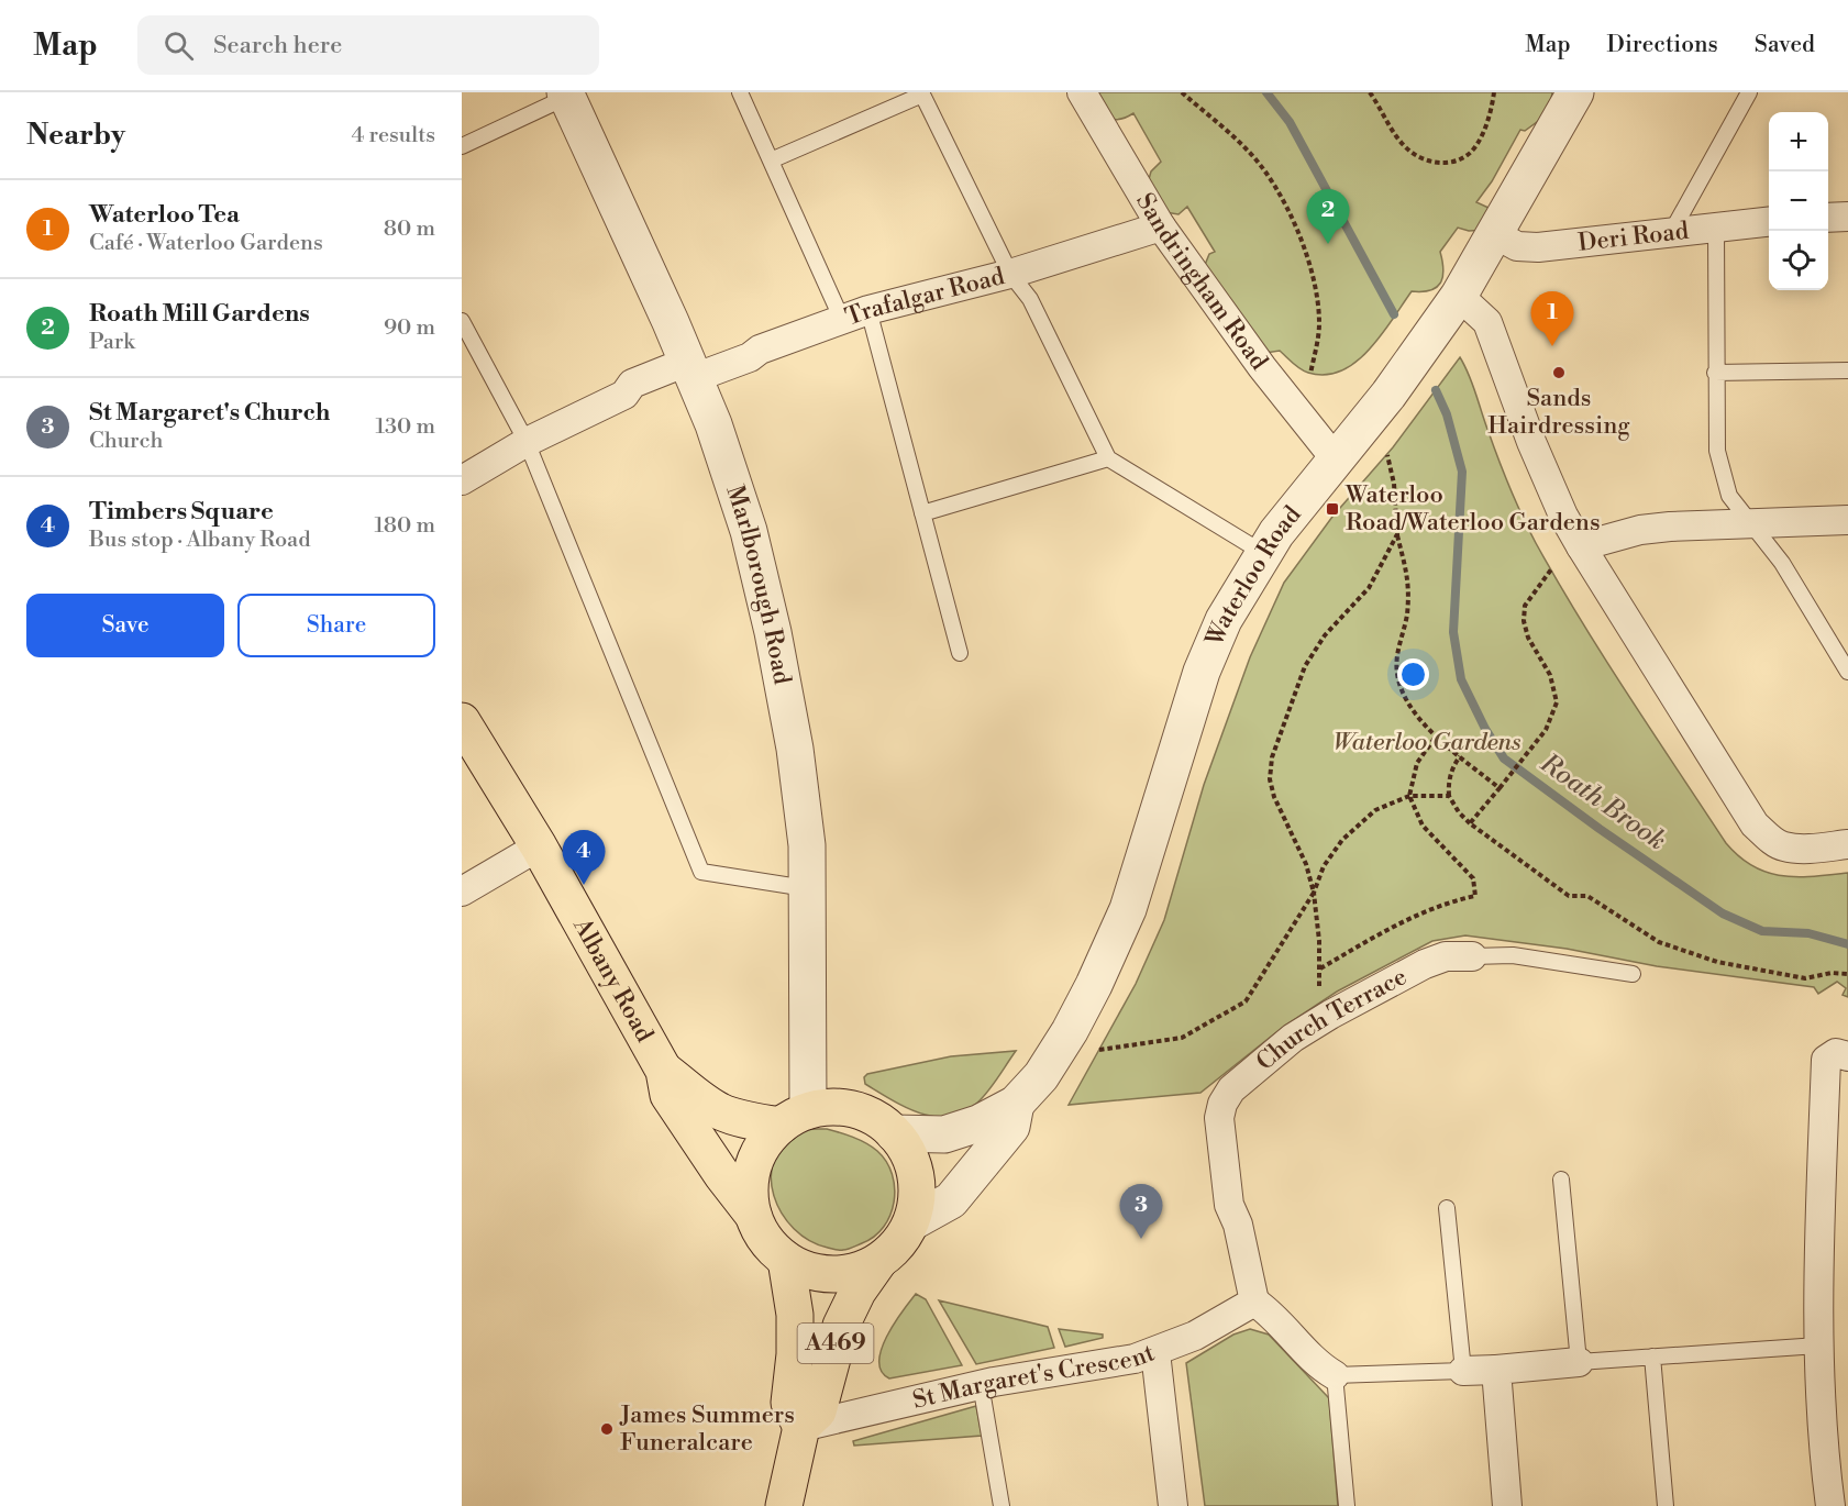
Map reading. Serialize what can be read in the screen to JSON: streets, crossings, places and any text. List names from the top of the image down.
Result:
{
  "streets": {
    "main road": ["Albany Road", "A469"],
    "street": [
      "Deri Road",
      "Sandringham Road",
      "Trafalgar Road",
      "Waterloo Road",
      "Marlborough Road",
      "Church Terrace",
      "St Margaret's Crescent"
    ]
  },
  "crossings": [
    ["Deri Road", "Waterloo Road"],
    ["Sandringham Road", "Trafalgar Road"],
    ["Sandringham Road", "Waterloo Road"],
    ["Trafalgar Road", "Marlborough Road"],
    ["Waterloo Road", "Marlborough Road"],
    ["Waterloo Road", "Albany Road"],
    ["Waterloo Road", "A469"],
    ["Marlborough Road", "Albany Road"],
    ["Marlborough Road", "A469"],
    ["Albany Road", "A469"],
    ["Church Terrace", "St Margaret's Crescent"],
    ["A469", "St Margaret's Crescent"]
  ],
  "water": ["Roath Brook"],
  "parks": ["Waterloo Gardens"],
  "places": {
    "other": ["Sands Hairdressing", "James Summers Funeralcare"],
    "transit": ["Waterloo Road/Waterloo Gardens"]
  },
  "page": {
    "header": "Map",
    "search": "Search here",
    "nav": ["Map", "Directions", "Saved"],
    "heading": ["Nearby", "4 results"],
    "map_buttons": ["+", "−"],
    "list": [
      {
        "mark": "1",
        "name": "Waterloo Tea",
        "note": "Café · Waterloo Gardens",
        "value": "80 m"
      },
      {
        "mark": "2",
        "name": "Roath Mill Gardens",
        "note": "Park",
        "value": "90 m"
      },
      {
        "mark": "3",
        "name": "St Margaret's Church",
        "note": "Church",
        "value": "130 m"
      },
      {
        "mark": "4",
        "name": "Timbers Square",
        "note": "Bus stop · Albany Road",
        "value": "180 m"
      }
    ],
    "pins": [
      "2",
      "1",
      "4",
      "3"
    ],
    "buttons": ["Save", "Share"]
  }
}
